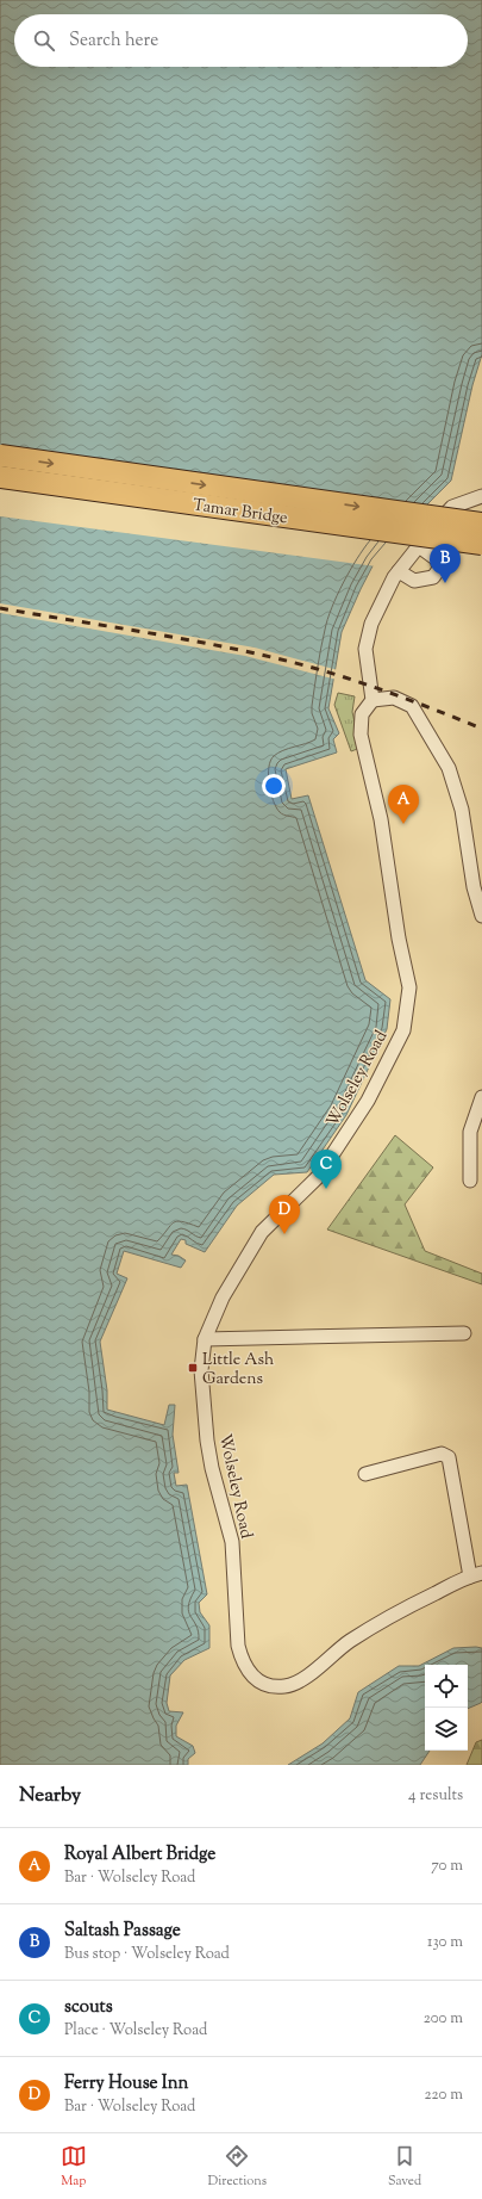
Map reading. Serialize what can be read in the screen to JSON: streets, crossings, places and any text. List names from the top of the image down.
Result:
{
  "streets": {
    "highway": ["Tamar Bridge"],
    "street": ["Wolseley Road"]
  },
  "places": {
    "transit": ["Little Ash Gardens"]
  },
  "page": {
    "search": "Search here",
    "pins": [
      "B",
      "A",
      "C",
      "D"
    ],
    "heading": ["Nearby", "4 results"],
    "list": [
      {
        "mark": "A",
        "name": "Royal Albert Bridge",
        "note": "Bar · Wolseley Road",
        "value": "70 m"
      },
      {
        "mark": "B",
        "name": "Saltash Passage",
        "note": "Bus stop · Wolseley Road",
        "value": "130 m"
      },
      {
        "mark": "C",
        "name": "scouts",
        "note": "Place · Wolseley Road",
        "value": "200 m"
      },
      {
        "mark": "D",
        "name": "Ferry House Inn",
        "note": "Bar · Wolseley Road",
        "value": "220 m"
      }
    ],
    "nav": ["Map", "Directions", "Saved"]
  }
}
